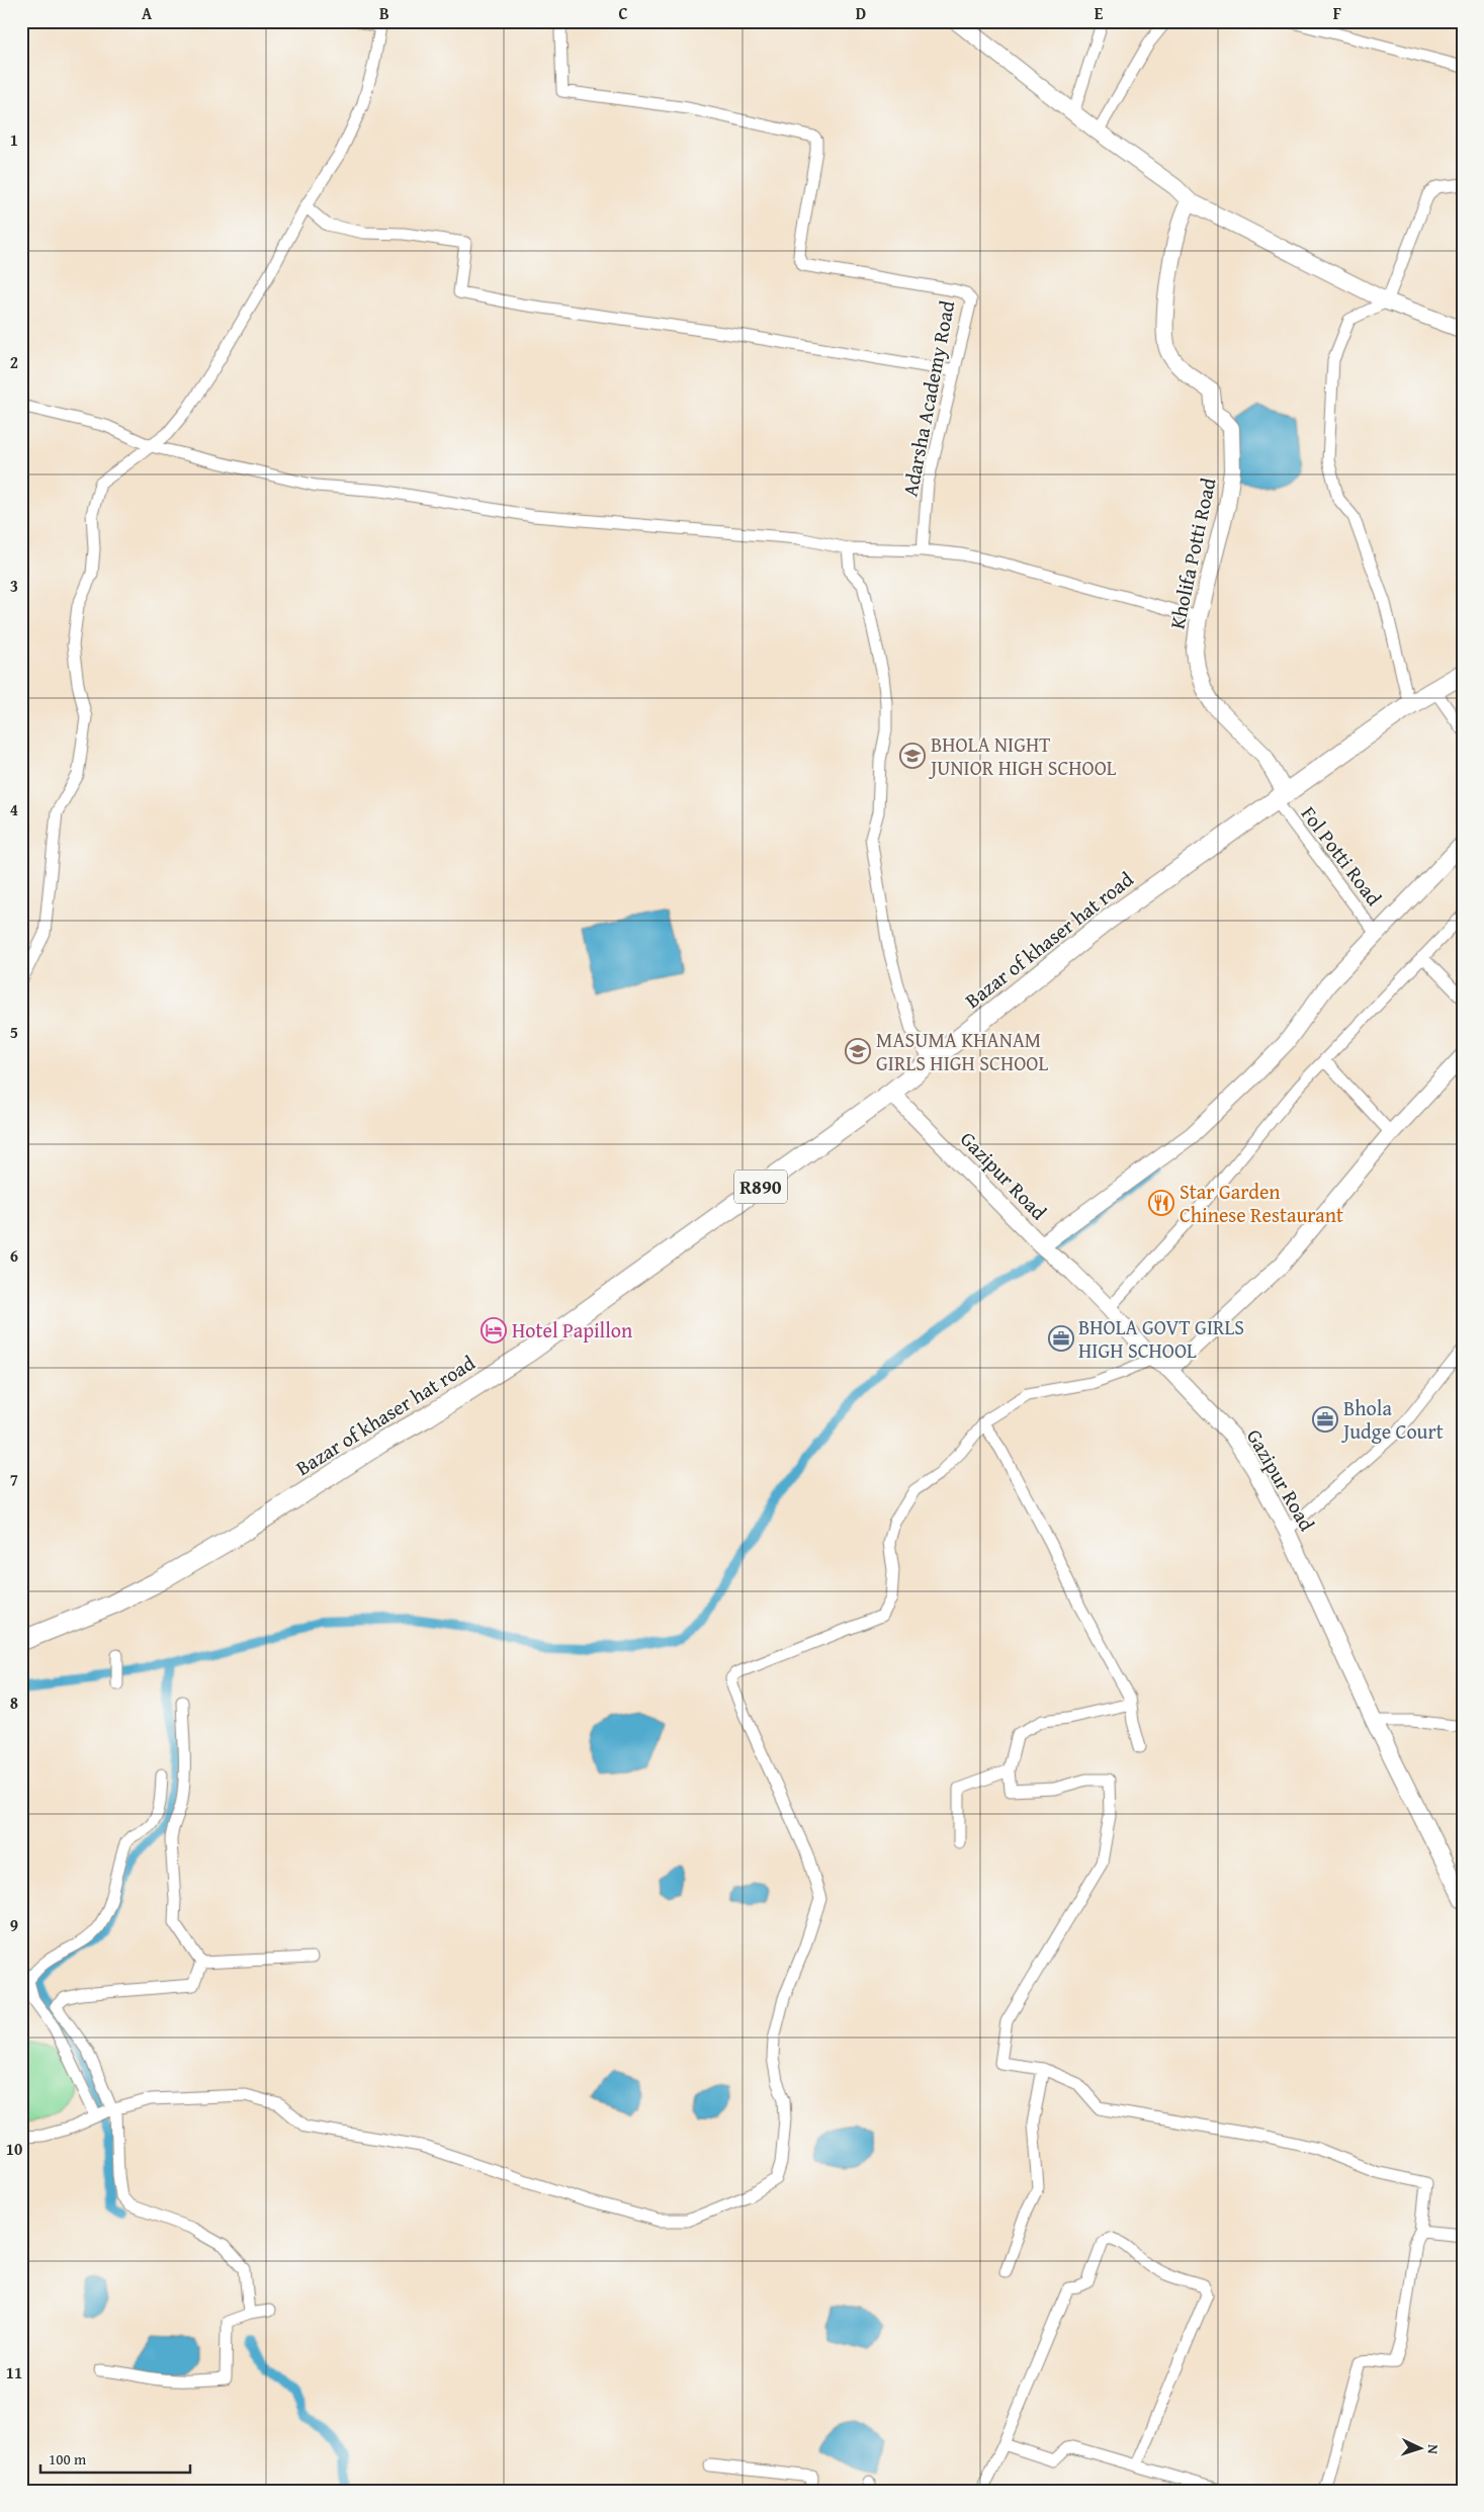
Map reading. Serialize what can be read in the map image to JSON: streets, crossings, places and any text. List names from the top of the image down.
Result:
{
  "streets": {
    "main road": ["Bazar of khaser hat road", "R890"],
    "street": [
      "Adarsha Academy Road",
      "Kholifa Potti Road",
      "Fol Potti Road",
      "Gazipur Road"
    ]
  },
  "crossings": [
    ["Kholifa Potti Road", "Fol Potti Road"],
    ["Kholifa Potti Road", "Bazar of khaser hat road"],
    ["Fol Potti Road", "Bazar of khaser hat road"],
    ["Bazar of khaser hat road", "Gazipur Road"]
  ],
  "places": {
    "school or university": ["BHOLA NIGHT JUNIOR HIGH SCHOOL", "MASUMA KHANAM GIRLS HIGH SCHOOL"],
    "restaurant": ["Star Garden Chinese Restaurant"],
    "hotel": ["Hotel Papillon"],
    "office": ["BHOLA GOVT GIRLS HIGH SCHOOL", "Bhola Judge Court"]
  },
  "scale_bar": "100 m",
  "north": "right",
  "grid": {
    "columns": [
      "A",
      "B",
      "C",
      "D",
      "E",
      "F"
    ],
    "rows": [
      "1",
      "2",
      "3",
      "4",
      "5",
      "6",
      "7",
      "8",
      "9",
      "10",
      "11"
    ]
  }
}
